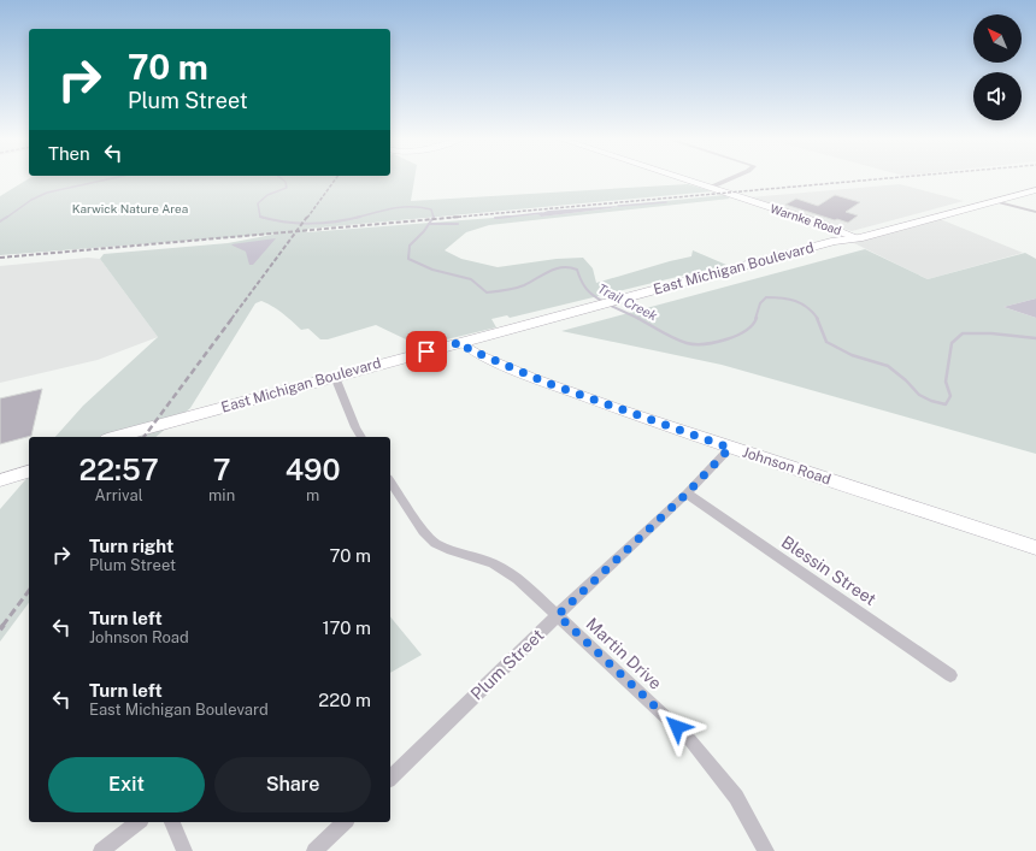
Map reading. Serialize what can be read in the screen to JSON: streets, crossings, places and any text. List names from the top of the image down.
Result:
{
  "streets": {
    "main road": ["East Michigan Boulevard"],
    "street": [
      "Warnke Road",
      "Johnson Road",
      "Blessin Street",
      "Martin Drive",
      "Plum Street"
    ]
  },
  "crossings": [
    ["Warnke Road", "East Michigan Boulevard"],
    ["East Michigan Boulevard", "Johnson Road"],
    ["Johnson Road", "Plum Street"],
    ["Blessin Street", "Plum Street"],
    ["Martin Drive", "Plum Street"]
  ],
  "water": ["Trail Creek"],
  "parks": ["Karwick Nature Area"],
  "north": "top left",
  "page": {
    "turn": ["70 m", "Plum Street"],
    "then": "Then",
    "eta": [
      "22:57",
      "Arrival",
      "7",
      "min",
      "490",
      "m"
    ],
    "list": [
      {
        "name": "Turn right",
        "note": "Plum Street",
        "value": "70 m"
      },
      {
        "name": "Turn left",
        "note": "Johnson Road",
        "value": "170 m"
      },
      {
        "name": "Turn left",
        "note": "East Michigan Boulevard",
        "value": "220 m"
      }
    ],
    "buttons": ["Exit", "Share"]
  }
}
